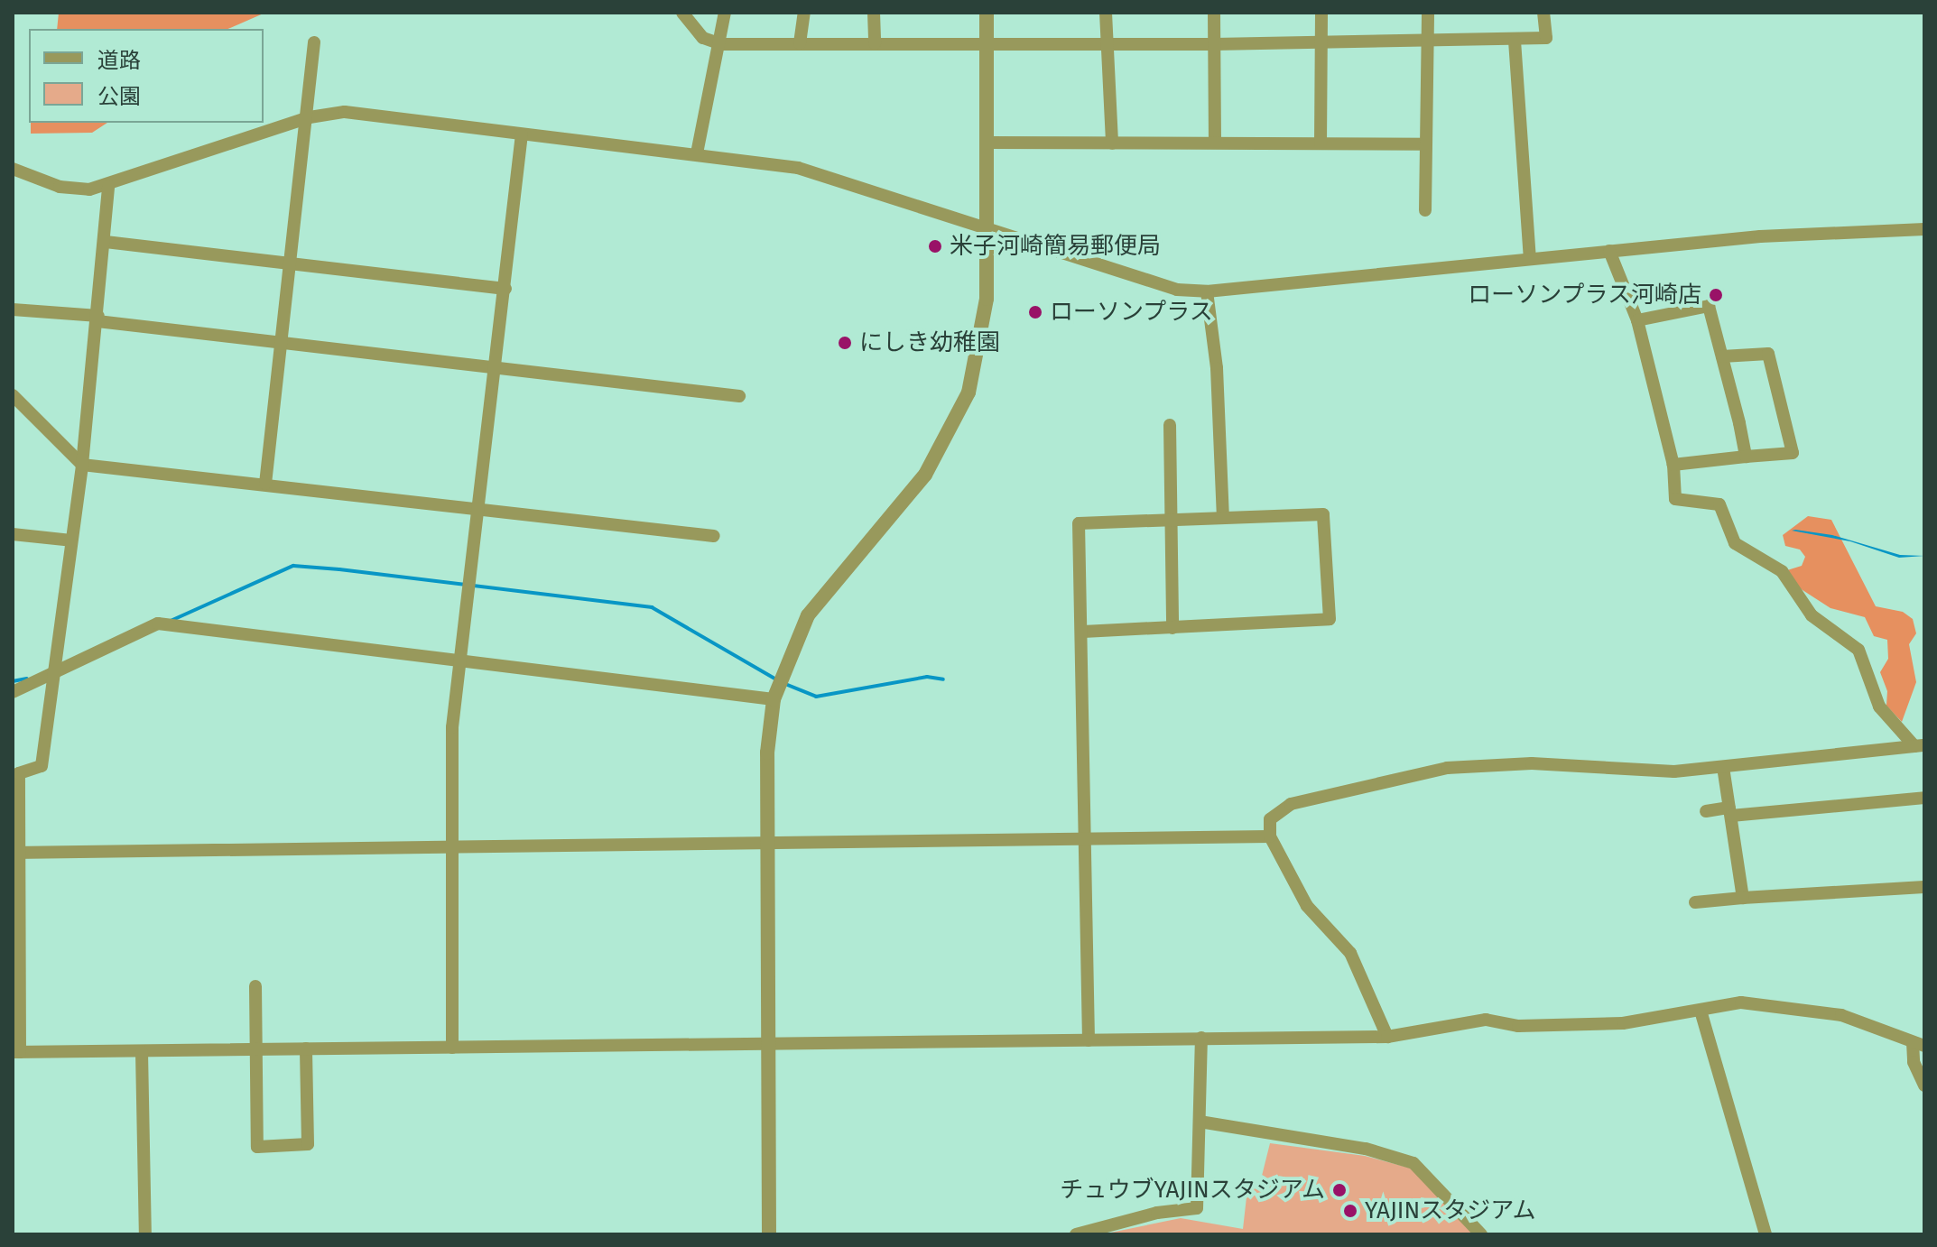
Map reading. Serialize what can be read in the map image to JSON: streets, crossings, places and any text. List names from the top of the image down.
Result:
{
  "places": [
    "米子河崎簡易郵便局",
    "ローソンプラス河崎店",
    "ローソンプラス",
    "にしき幼稚園",
    "チュウブYAJINスタジアム",
    "YAJINスタジアム"
  ],
  "legend": ["道路", "公園"]
}
